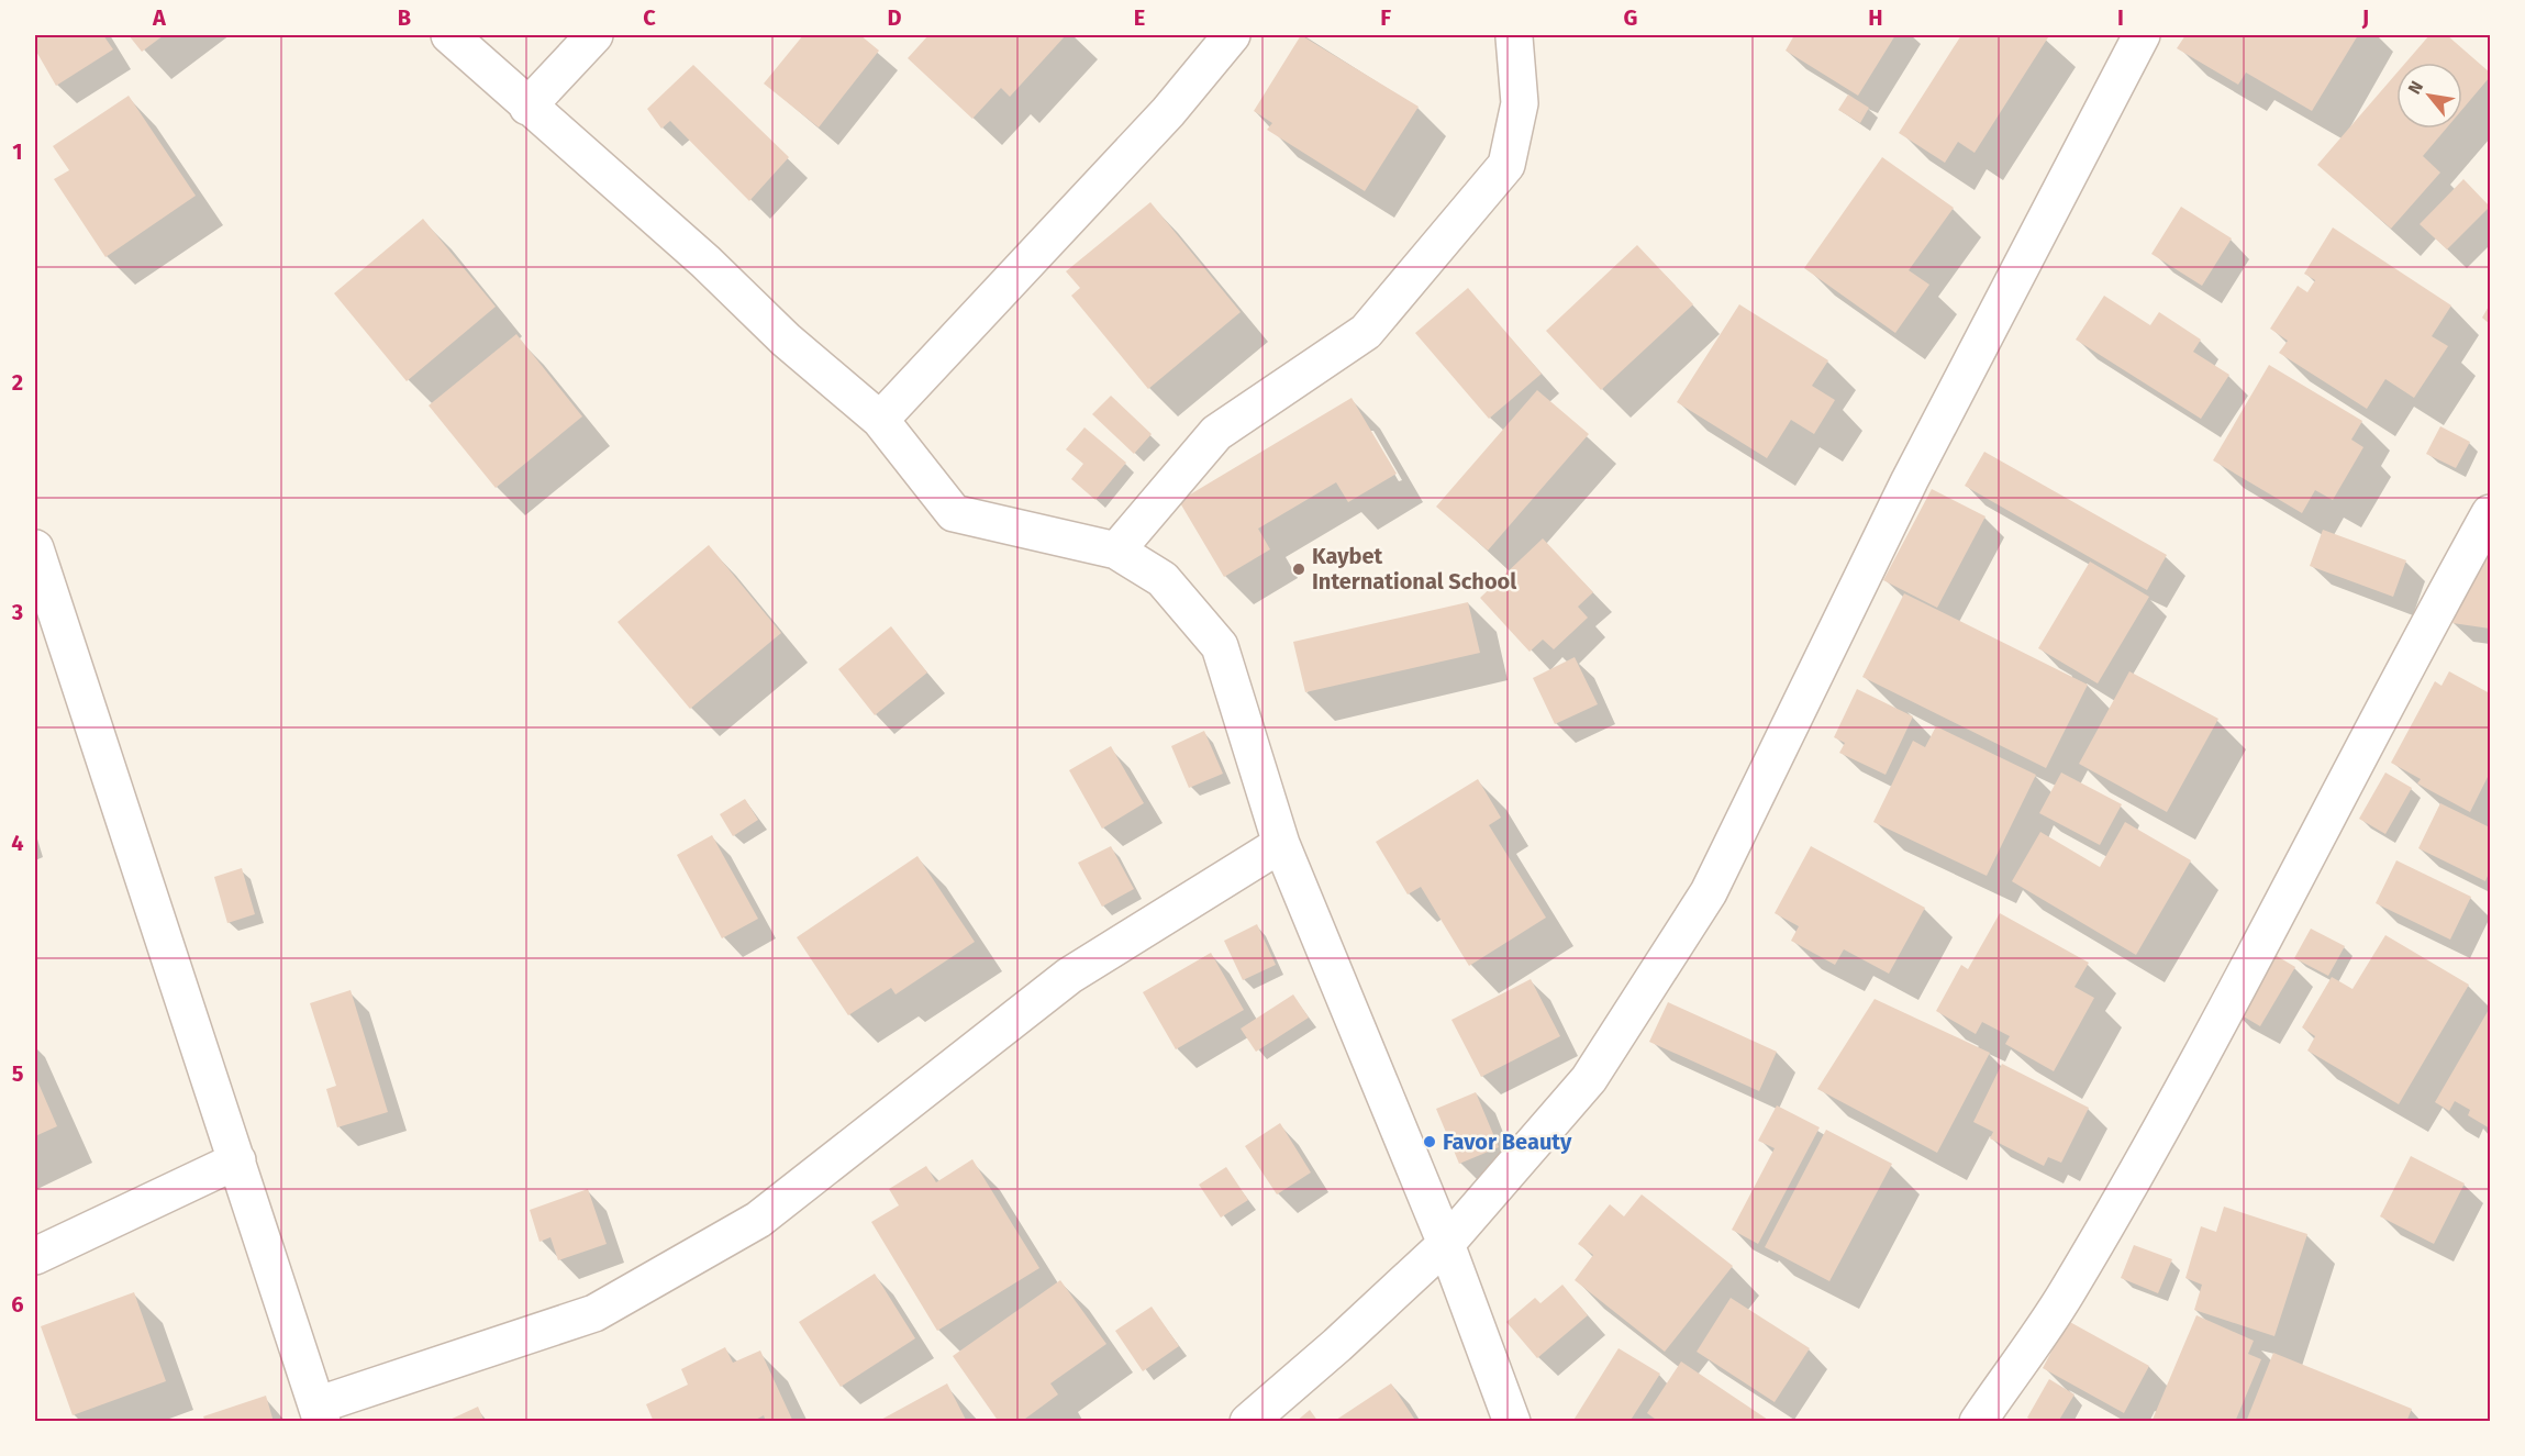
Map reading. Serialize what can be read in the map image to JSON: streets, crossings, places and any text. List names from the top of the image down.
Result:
{
  "places": ["Kaybet International School", "Favor Beauty"],
  "north": "top left",
  "grid": {
    "columns": [
      "A",
      "B",
      "C",
      "D",
      "E",
      "F",
      "G",
      "H",
      "I",
      "J"
    ],
    "rows": [
      "1",
      "2",
      "3",
      "4",
      "5",
      "6"
    ]
  }
}
